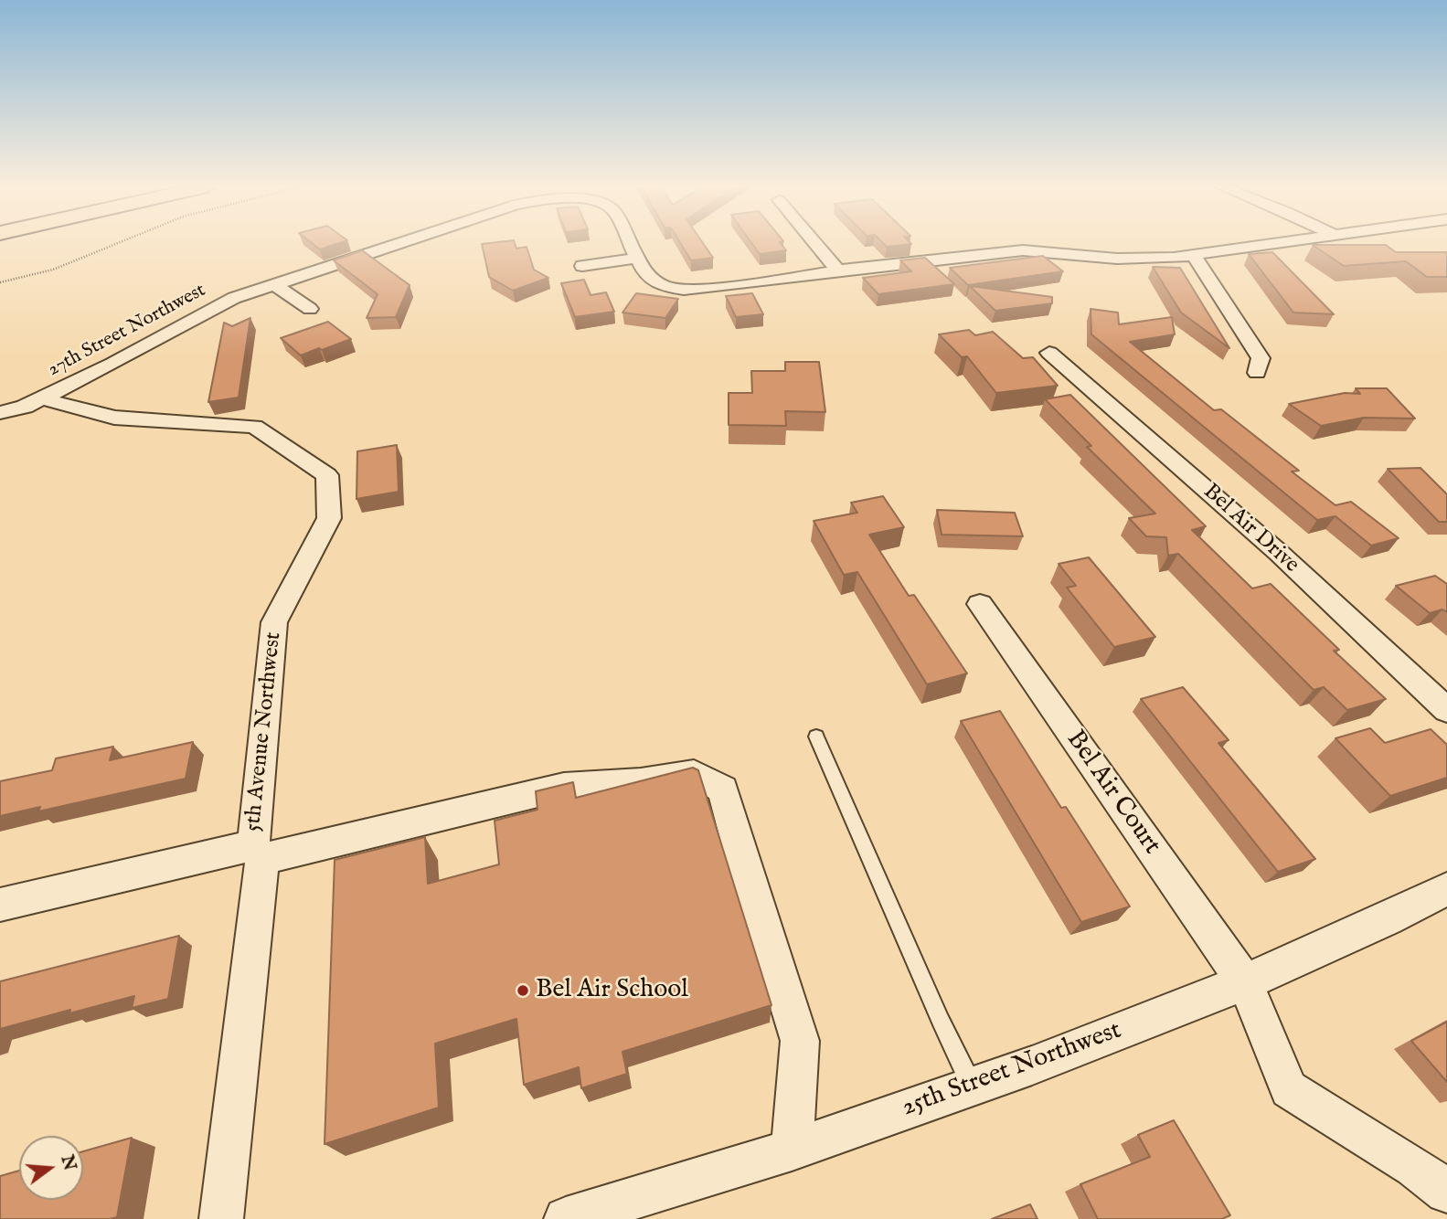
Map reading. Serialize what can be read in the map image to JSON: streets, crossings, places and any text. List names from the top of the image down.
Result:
{
  "streets": {
    "street": [
      "27th Street Northwest",
      "Bel Air Drive",
      "5th Avenue Northwest",
      "Bel Air Court",
      "25th Street Northwest"
    ]
  },
  "crossings": [
    ["27th Street Northwest", "5th Avenue Northwest"],
    ["Bel Air Court", "25th Street Northwest"]
  ],
  "places": ["Bel Air School"],
  "north": "right"
}
